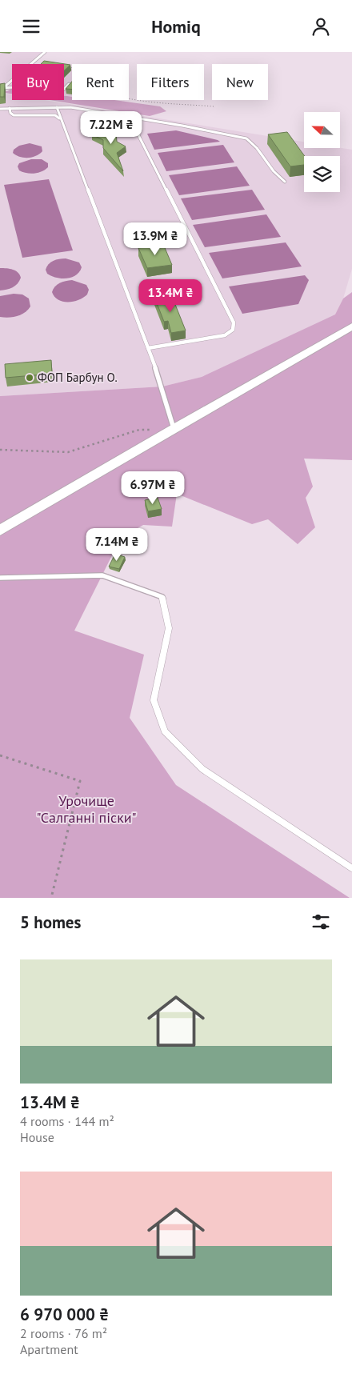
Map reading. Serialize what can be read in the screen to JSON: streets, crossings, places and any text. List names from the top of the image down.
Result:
{
  "parks": ["Урочище \"Салганні піски\""],
  "places": ["ФОП Барбун О."],
  "north": "left",
  "page": {
    "header": "Homiq",
    "chip": [
      "Buy",
      "Rent",
      "Filters",
      "New"
    ],
    "price": [
      "7.22M ₴",
      "13.9M ₴",
      "13.4M ₴",
      "6.97M ₴",
      "7.14M ₴"
    ],
    "heading": "5 homes",
    "list": [
      {
        "name": "13.4M ₴",
        "note": "4 rooms · 144 m² · House"
      },
      {
        "name": "6 970 000 ₴",
        "note": "2 rooms · 76 m² · Apartment"
      }
    ]
  }
}
